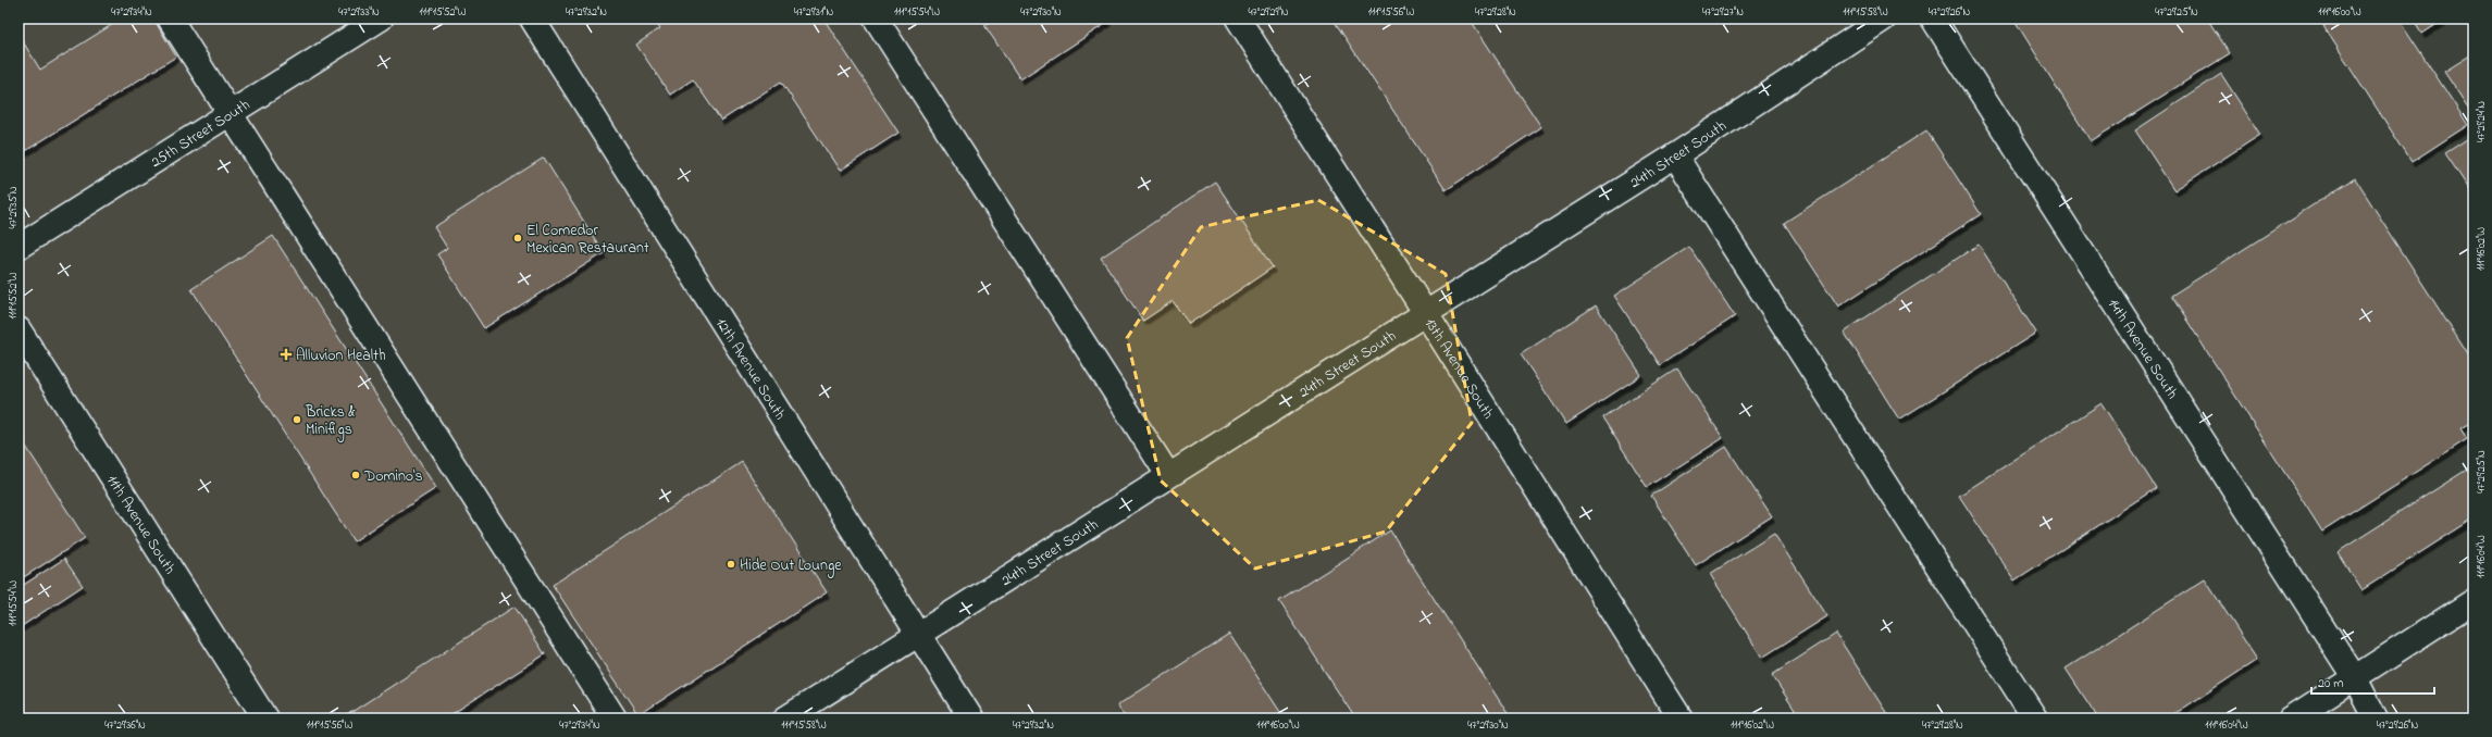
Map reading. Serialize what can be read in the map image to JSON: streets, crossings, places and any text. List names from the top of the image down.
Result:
{
  "streets": {
    "street": [
      "25th Street South",
      "24th Street South",
      "14th Avenue South",
      "13th Avenue South",
      "12th Avenue South",
      "11th Avenue South"
    ]
  },
  "crossings": [
    ["24th Street South", "13th Avenue South"],
    ["24th Street South", "12th Avenue South"]
  ],
  "places": {
    "other": [
      "El Comedor Mexican Restaurant",
      "Bricks & Minifigs",
      "Domino's",
      "Hide Out Lounge"
    ],
    "health": ["Alluvion Health"]
  },
  "scale_bar": "20 m",
  "coordinates": [
    "47°29'34\"N",
    "47°29'33\"N",
    "111°15'52\"W",
    "47°29'32\"N",
    "47°29'31\"N",
    "111°15'54\"W",
    "47°29'30\"N",
    "47°29'29\"N",
    "111°15'56\"W",
    "47°29'28\"N",
    "47°29'27\"N",
    "111°15'58\"W",
    "47°29'26\"N",
    "47°29'25\"N",
    "111°16'00\"W",
    "47°29'24\"N",
    "47°29'35\"N",
    "111°16'02\"W",
    "111°16'04\"W",
    "47°29'36\"N"
  ]
}
